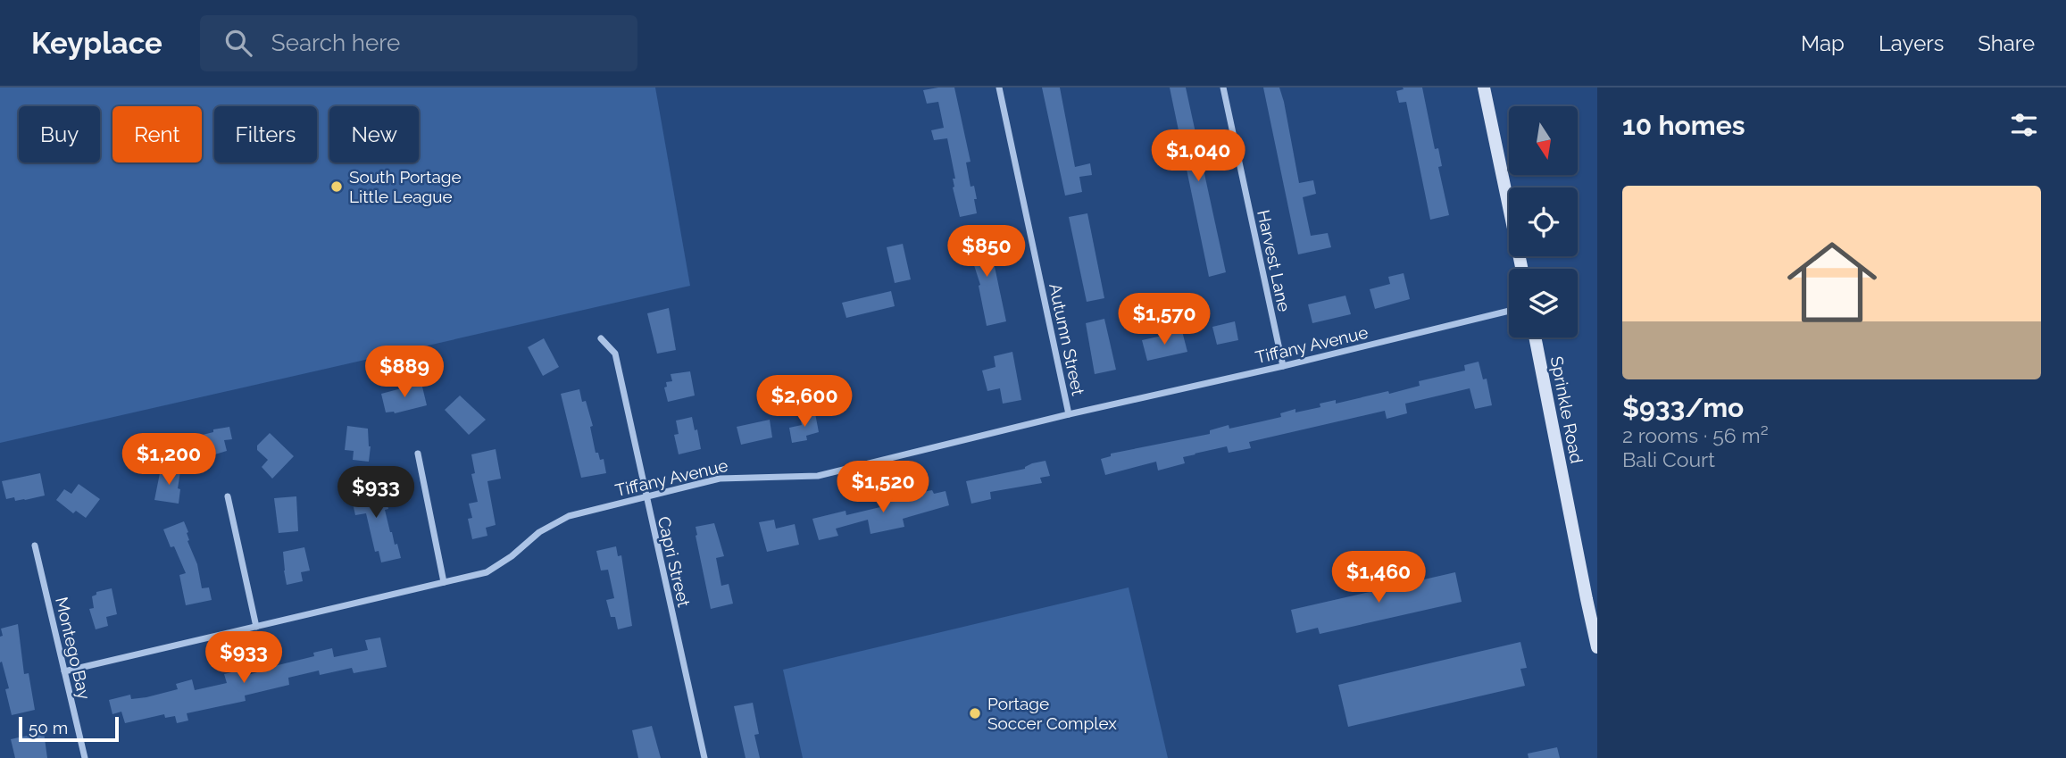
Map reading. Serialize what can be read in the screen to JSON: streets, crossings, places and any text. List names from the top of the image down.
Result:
{
  "streets": {
    "main road": ["Sprinkle Road"],
    "street": [
      "Harvest Lane",
      "Autumn Street",
      "Tiffany Avenue",
      "Capri Street",
      "Montego Bay"
    ]
  },
  "crossings": [
    ["Harvest Lane", "Tiffany Avenue"],
    ["Autumn Street", "Tiffany Avenue"],
    ["Tiffany Avenue", "Capri Street"],
    ["Tiffany Avenue", "Montego Bay"]
  ],
  "places": ["South Portage Little League", "Portage Soccer Complex"],
  "scale_bar": "50 m",
  "north": "bottom",
  "page": {
    "header": "Keyplace",
    "search": "Search here",
    "nav": ["Map", "Layers", "Share"],
    "heading": "10 homes",
    "chip": [
      "Buy",
      "Rent",
      "Filters",
      "New"
    ],
    "price": [
      "$1,040",
      "$850",
      "$1,570",
      "$889",
      "$2,600",
      "$1,200",
      "$1,520",
      "$933",
      "$1,460",
      "$933"
    ],
    "list": [
      {
        "name": "$933/mo",
        "note": "2 rooms · 56 m² · Bali Court"
      }
    ],
    "scale": "50 m"
  }
}
